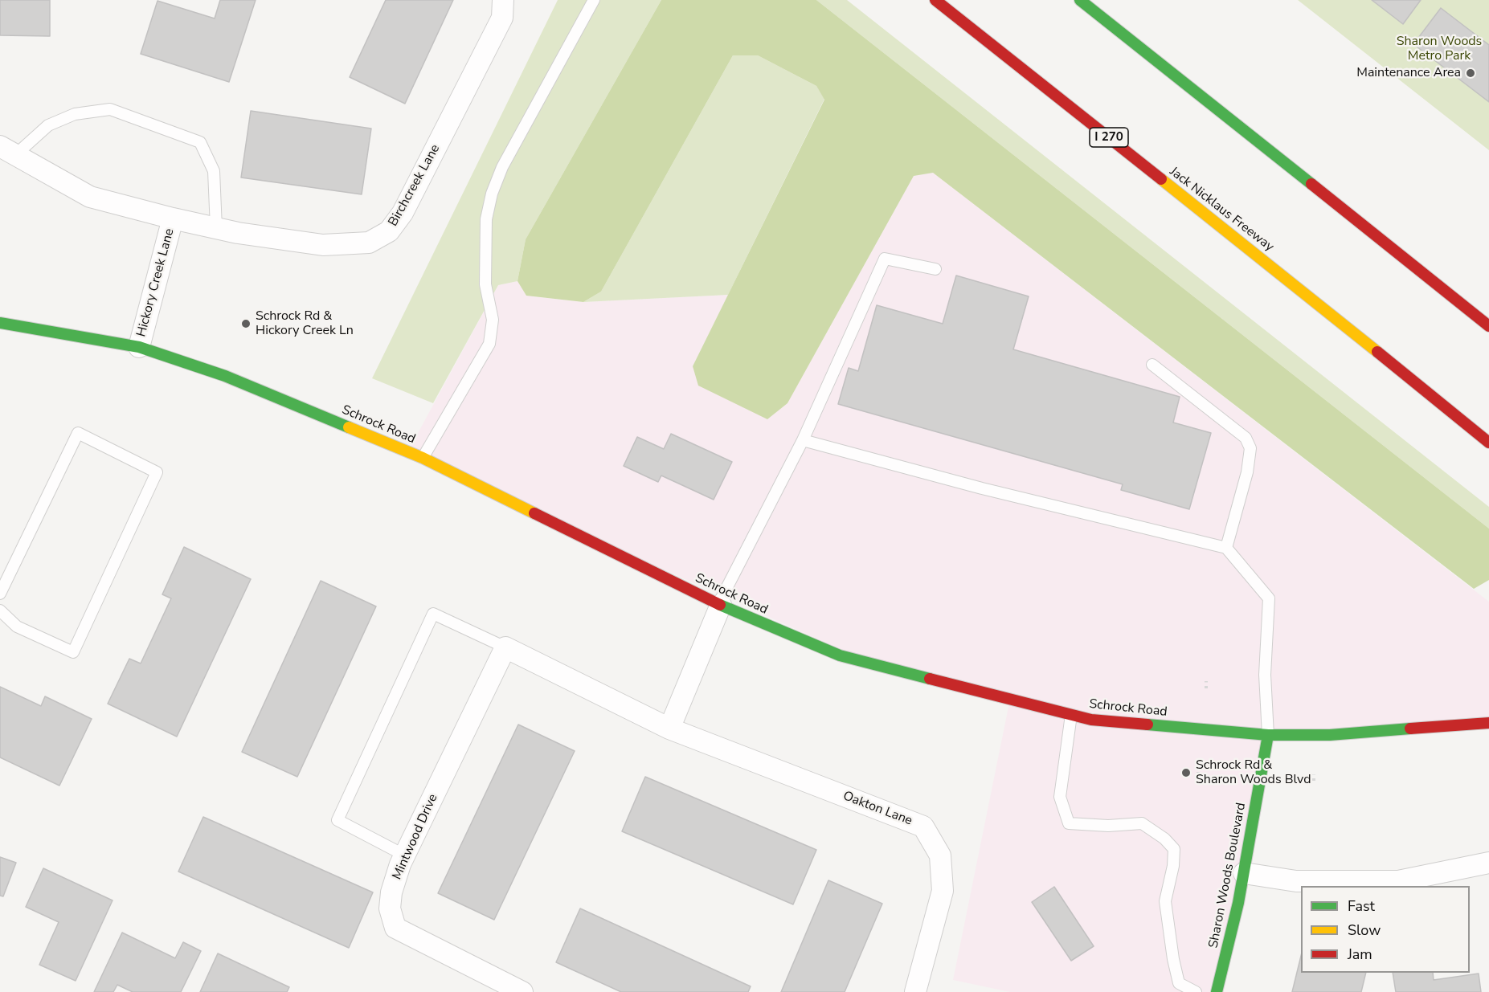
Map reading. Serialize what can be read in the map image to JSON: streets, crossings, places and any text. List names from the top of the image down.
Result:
{
  "streets": {
    "main road": [
      "I 270",
      "Jack Nicklaus Freeway",
      "Schrock Road",
      "Sharon Woods Boulevard"
    ],
    "street": [
      "Birchcreek Lane",
      "Hickory Creek Lane",
      "Oakton Lane",
      "Mintwood Drive"
    ]
  },
  "crossings": [
    ["Birchcreek Lane", "Hickory Creek Lane"],
    ["Hickory Creek Lane", "Schrock Road"],
    ["Schrock Road", "Sharon Woods Boulevard"],
    ["Oakton Lane", "Mintwood Drive"]
  ],
  "parks": ["Sharon Woods Metro Park"],
  "places": ["Maintenance Area", "Schrock Rd & Hickory Creek Ln", "Schrock Rd & Sharon Woods Blvd"],
  "legend": ["Fast", "Slow", "Jam"]
}
